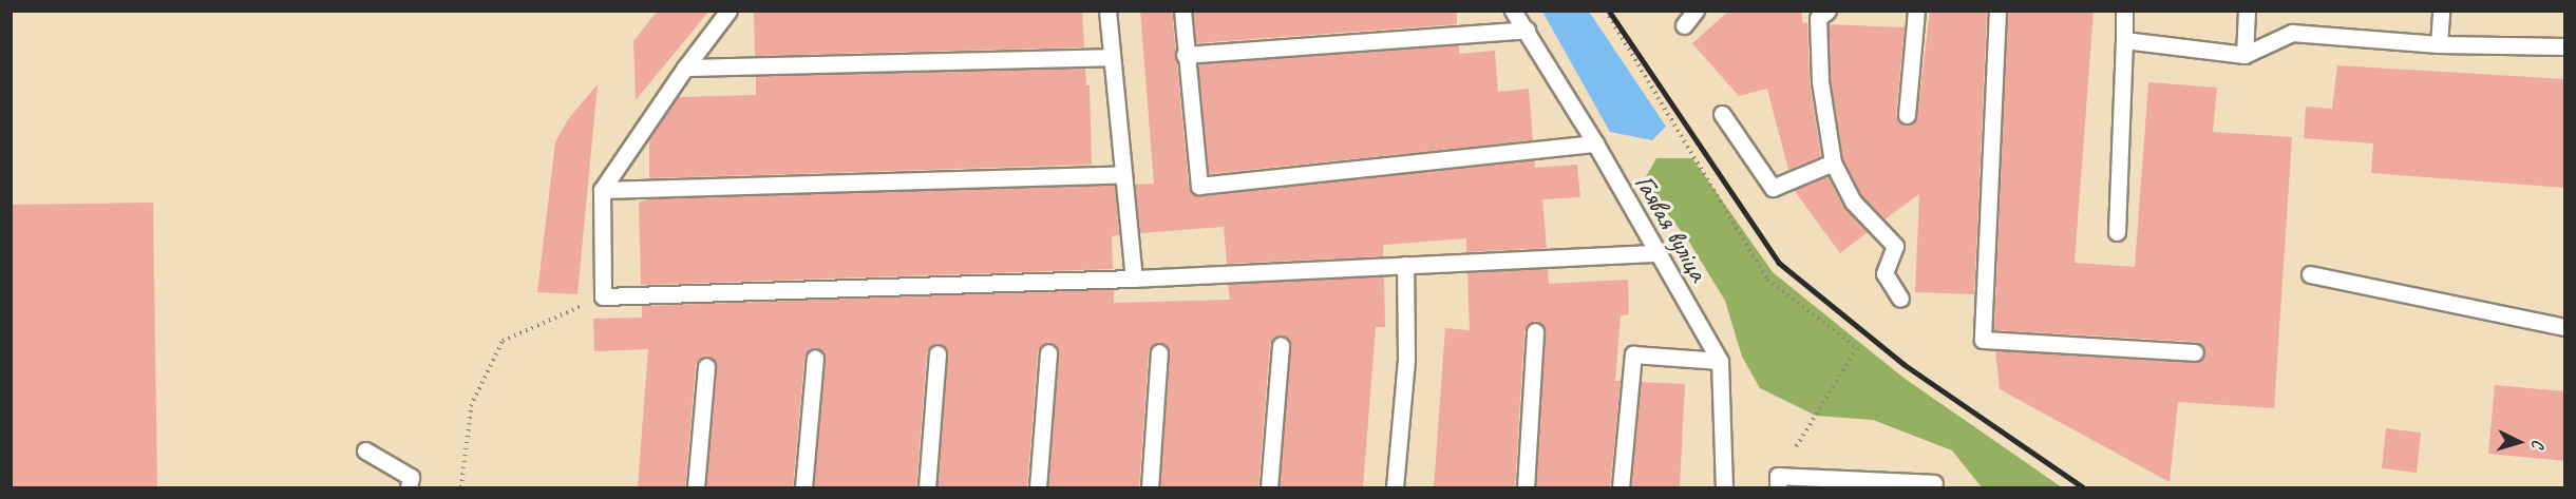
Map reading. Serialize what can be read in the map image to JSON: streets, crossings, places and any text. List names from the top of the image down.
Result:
{
  "streets": {
    "lane": ["Гаявая вуліца"]
  },
  "north": "right"
}
